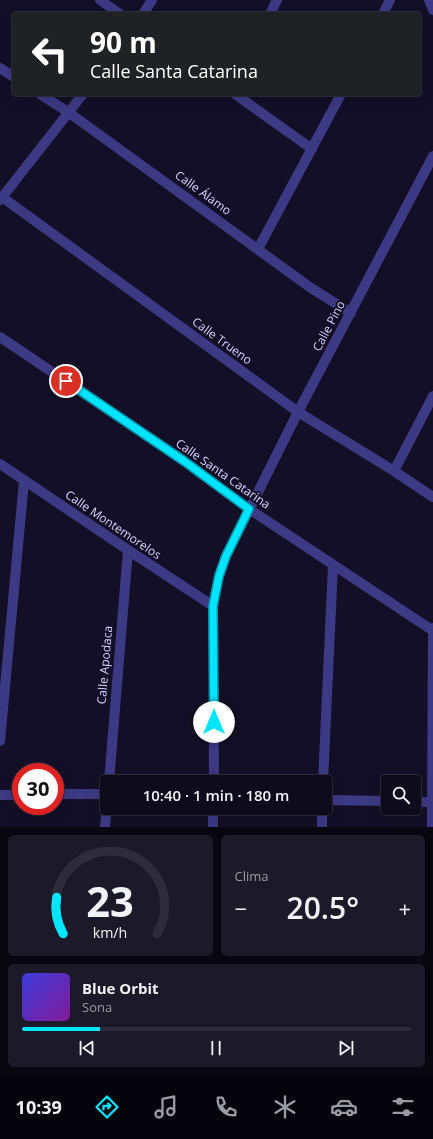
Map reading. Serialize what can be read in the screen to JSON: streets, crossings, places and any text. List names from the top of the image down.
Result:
{
  "streets": {
    "street": [
      "Calle Álamo",
      "Calle Pino",
      "Calle Trueno",
      "Calle Santa Catarina",
      "Calle Montemorelos",
      "Calle Apodaca"
    ]
  },
  "crossings": [
    ["Calle Álamo", "Calle Pino"],
    ["Calle Pino", "Calle Trueno"],
    ["Calle Pino", "Calle Santa Catarina"],
    ["Calle Pino", "Calle Montemorelos"],
    ["Calle Montemorelos", "Calle Apodaca"]
  ],
  "page": {
    "turn": ["90 m", "Calle Santa Catarina"],
    "limit": "30",
    "trip": "10:40 · 1 min · 180 m",
    "tile": "Clima",
    "heat": ["−", "20.5°", "+"],
    "song": ["Blue Orbit", "Sona"],
    "tabs": "10:39",
    "gauge": ["23", "km/h"]
  }
}
